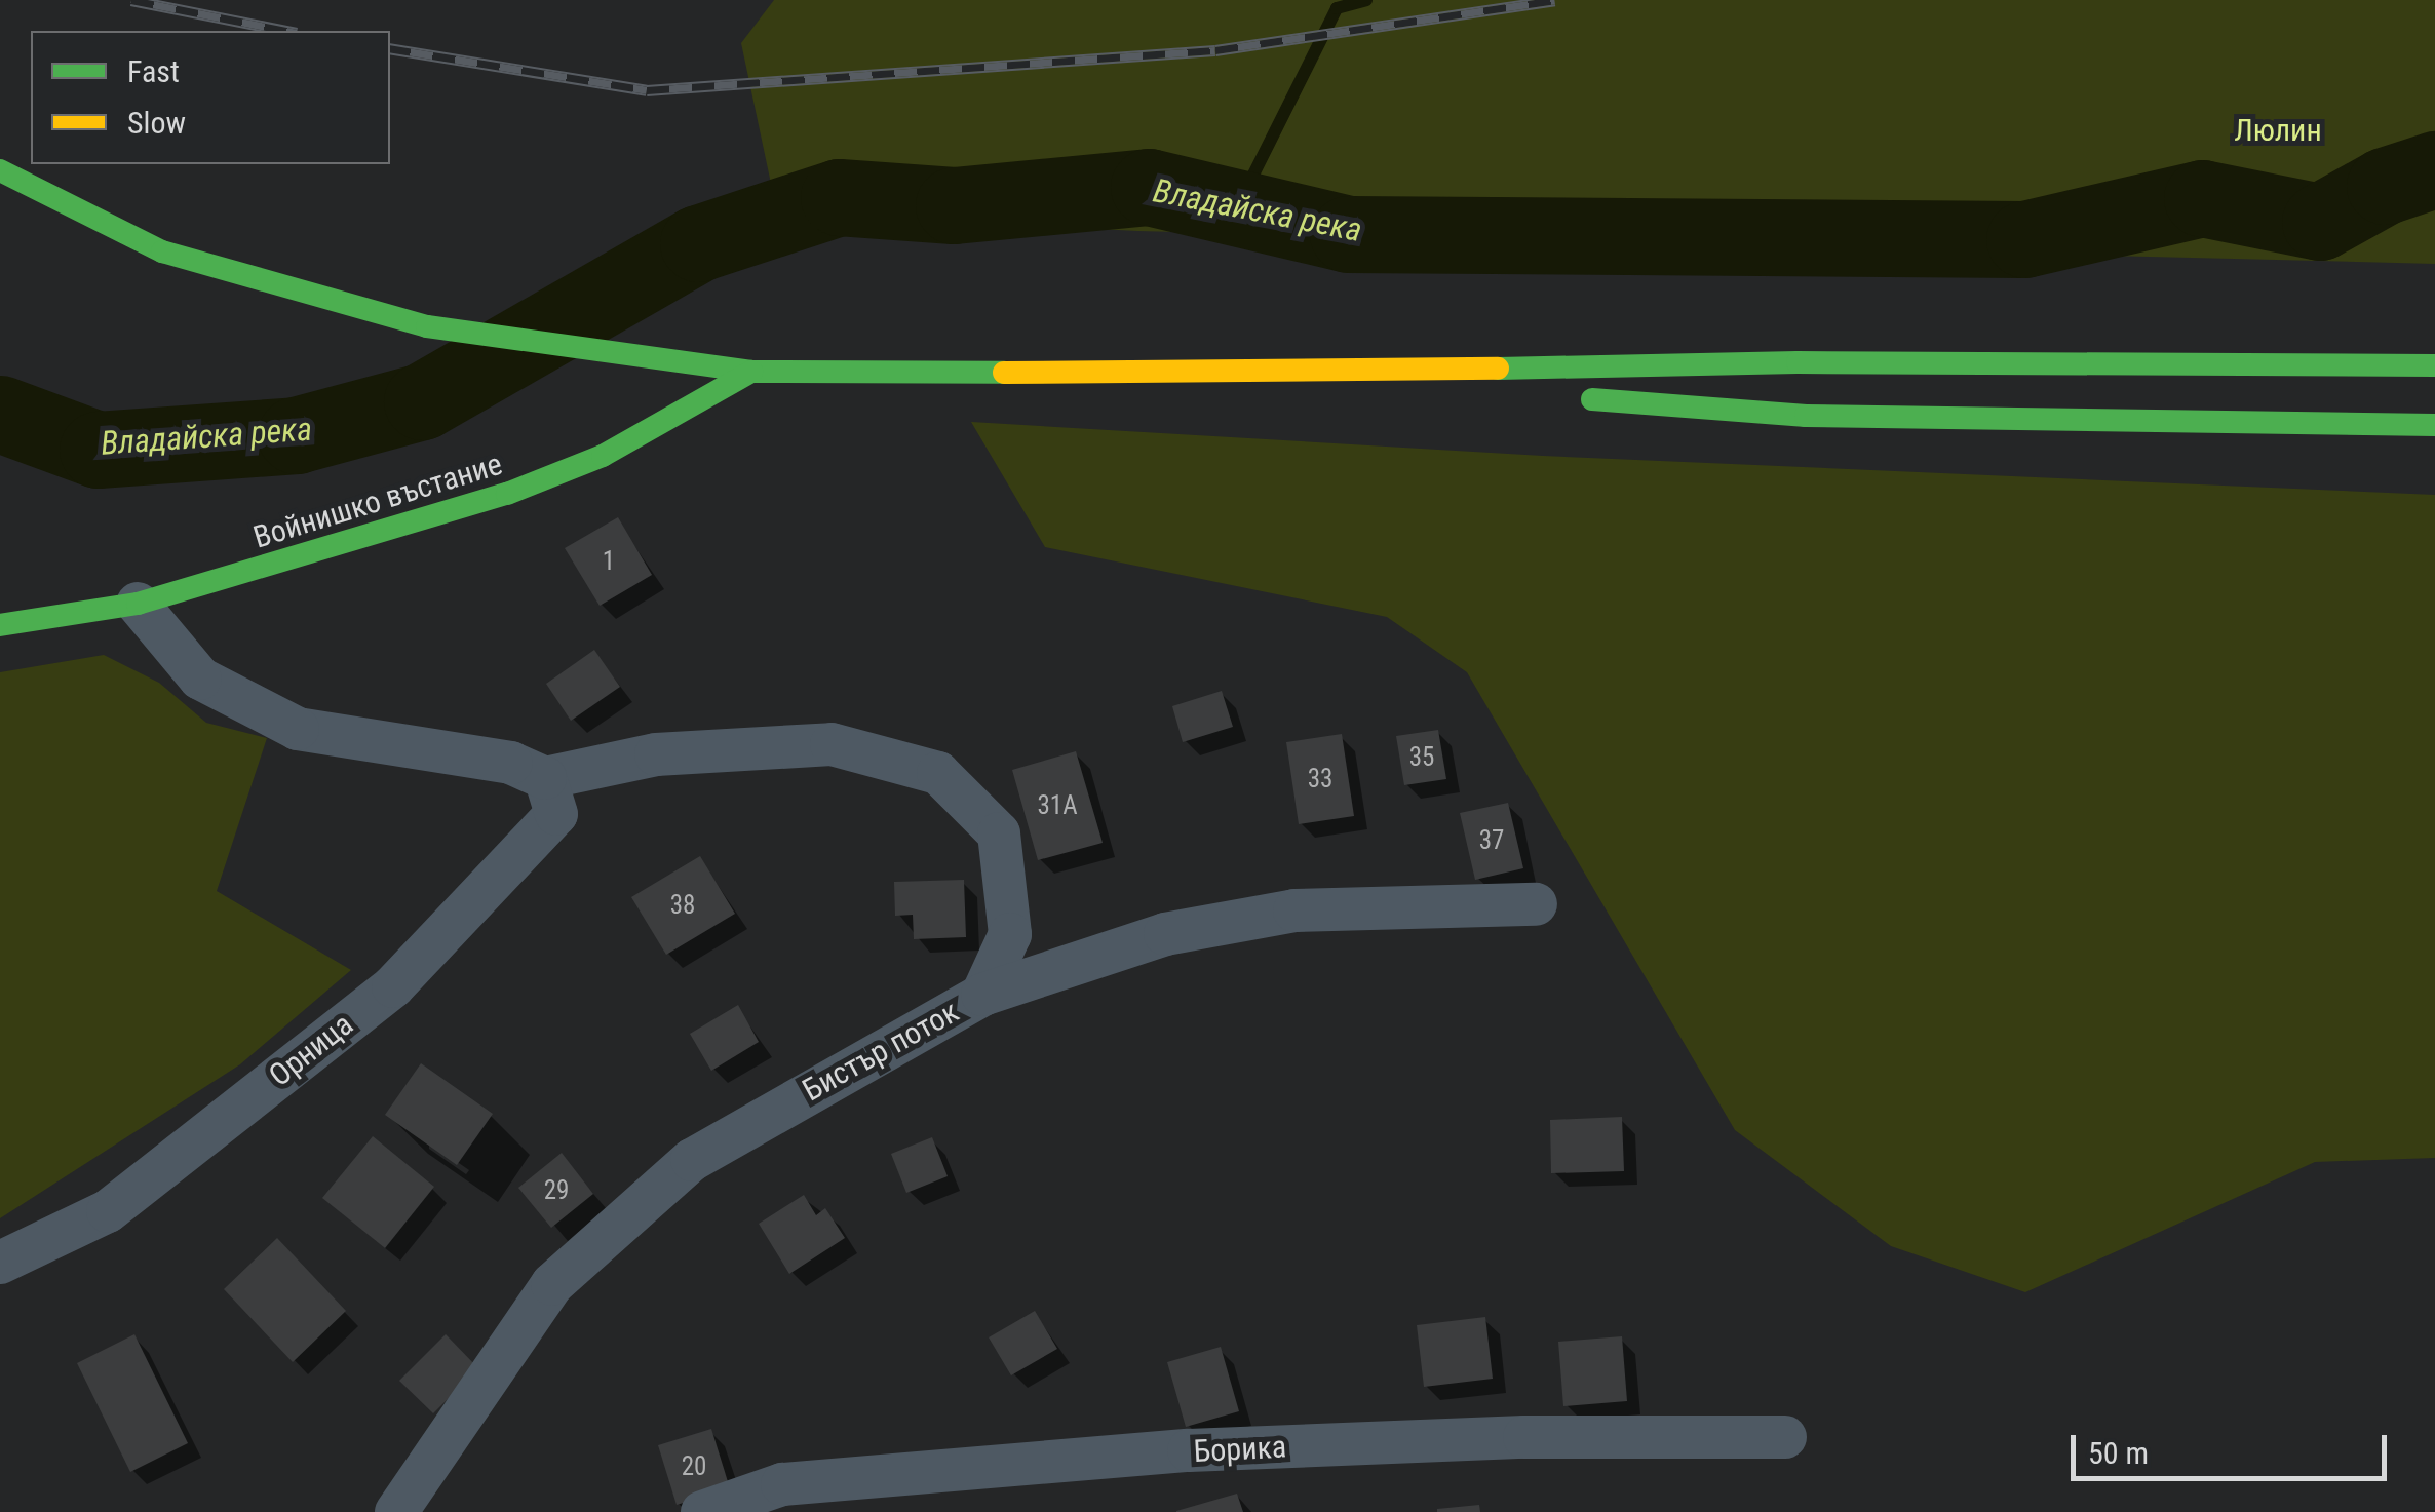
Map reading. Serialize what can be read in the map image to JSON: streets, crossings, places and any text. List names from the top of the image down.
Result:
{
  "streets": {
    "main road": ["Войнишко въстание"],
    "street": ["Орница", "Бистър поток", "Борика"]
  },
  "water": ["Владайска река"],
  "parks": ["Люлин"],
  "house_numbers": [
    "1",
    "35",
    "33",
    "31А",
    "37",
    "38",
    "29",
    "20"
  ],
  "legend": ["Fast", "Slow"],
  "scale_bar": "50 m"
}
